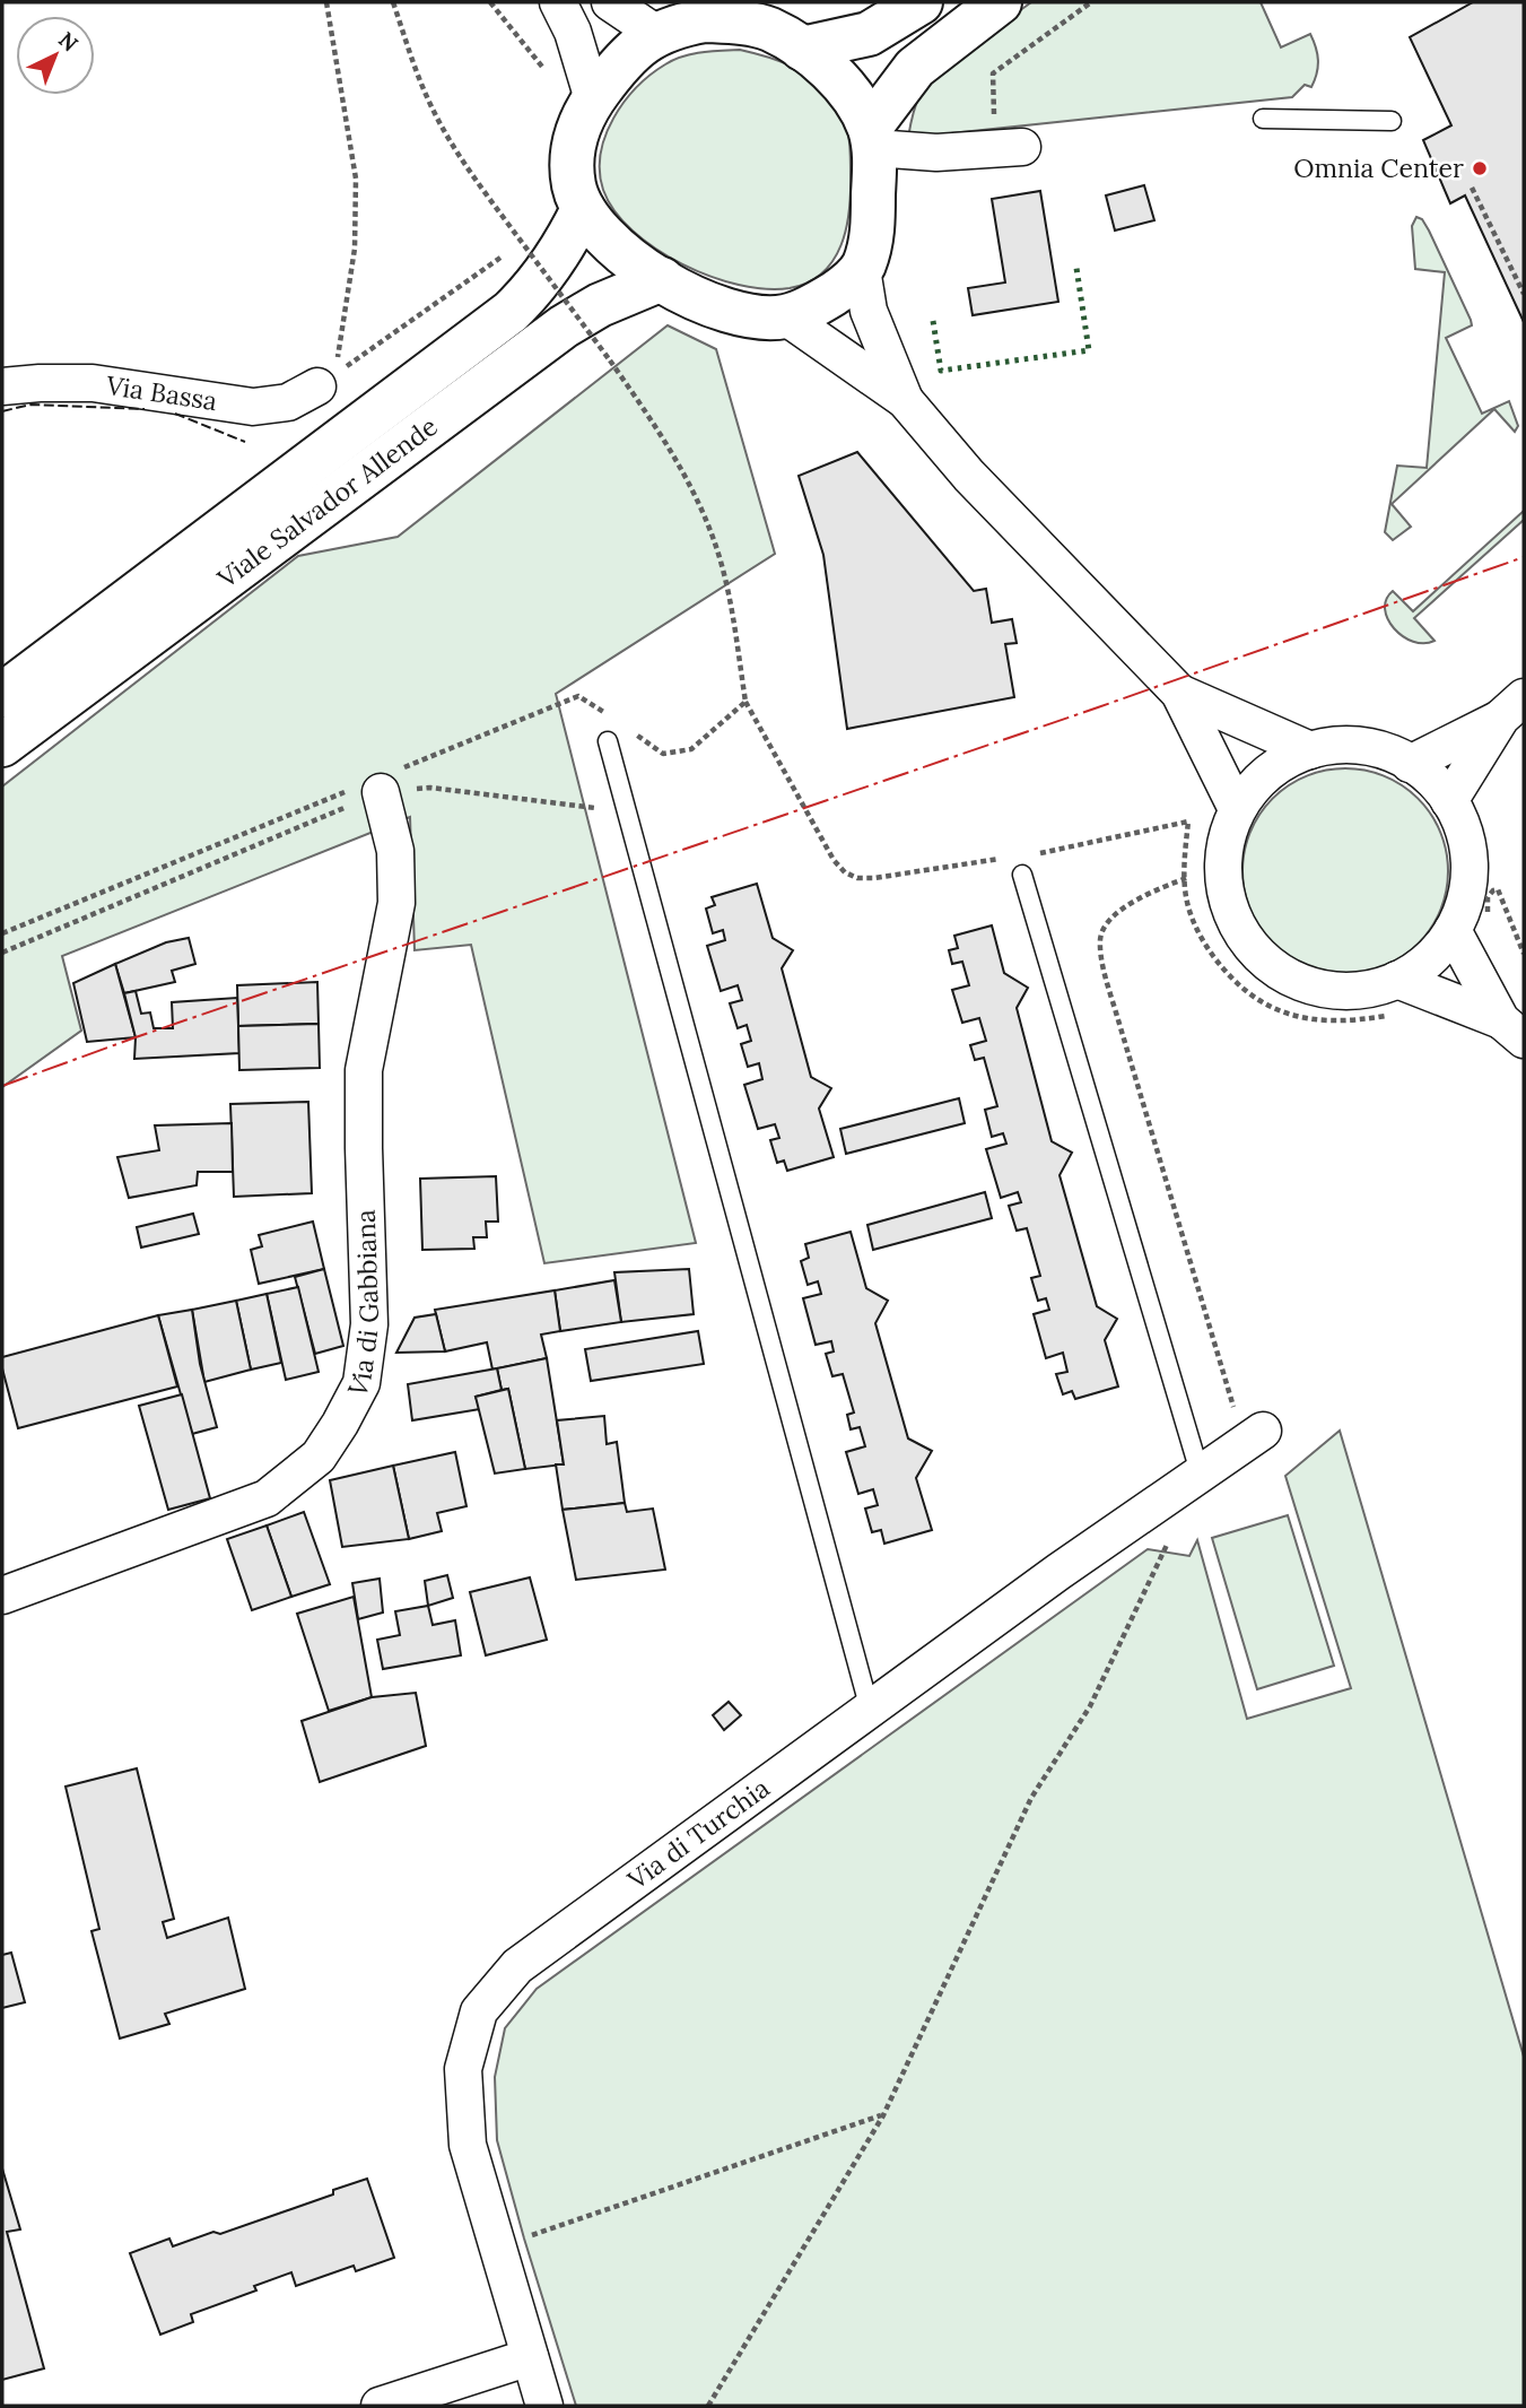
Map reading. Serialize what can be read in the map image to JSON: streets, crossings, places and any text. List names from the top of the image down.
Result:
{
  "streets": {
    "main road": ["Viale Salvador Allende"],
    "street": ["Via Bassa", "Via di Gabbiana", "Via di Turchia"]
  },
  "places": ["Omnia Center"],
  "north": "top right"
}
